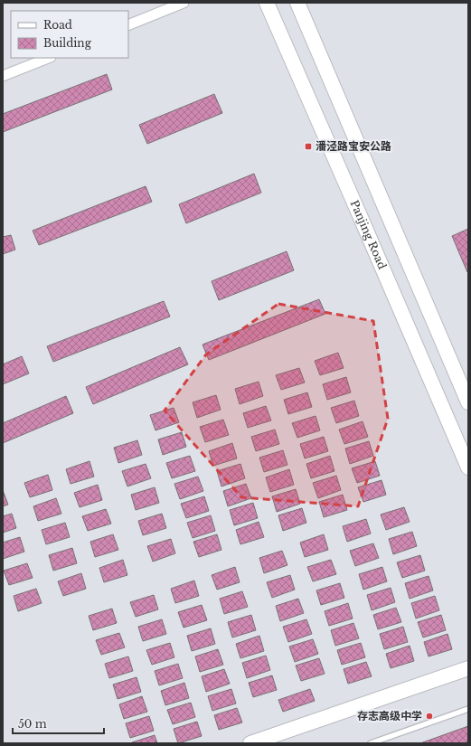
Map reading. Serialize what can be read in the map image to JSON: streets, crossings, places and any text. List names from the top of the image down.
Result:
{
  "streets": {
    "main road": ["Panjing Road"]
  },
  "places": {
    "transit": ["潘泾路宝安公路"],
    "other": ["存志高级中学"]
  },
  "legend": ["Road", "Building"],
  "scale_bar": "50 m"
}
